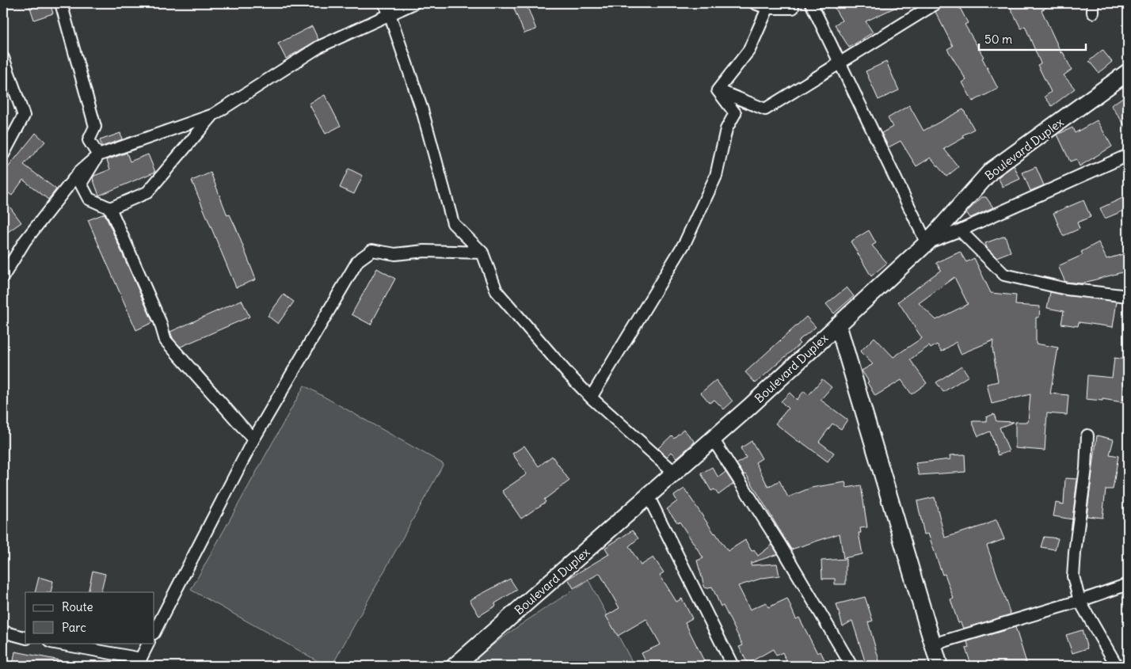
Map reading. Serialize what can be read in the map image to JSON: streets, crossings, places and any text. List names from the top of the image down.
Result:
{
  "streets": {
    "main road": ["Boulevard Duplex"]
  },
  "legend": ["Route", "Parc"],
  "scale_bar": "50 m"
}
